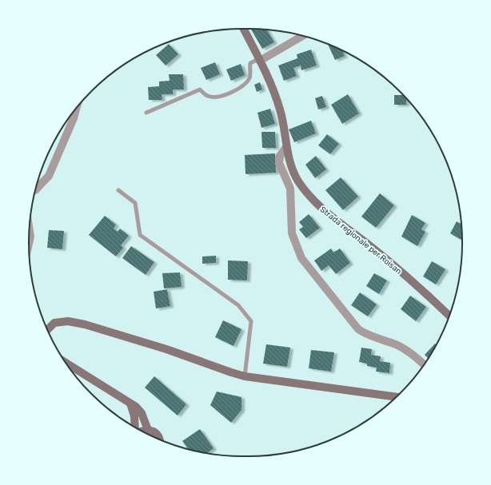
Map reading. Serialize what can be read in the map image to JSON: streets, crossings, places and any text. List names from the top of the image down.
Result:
{
  "streets": {
    "main road": ["Strada regionale per Roisan"]
  }
}
